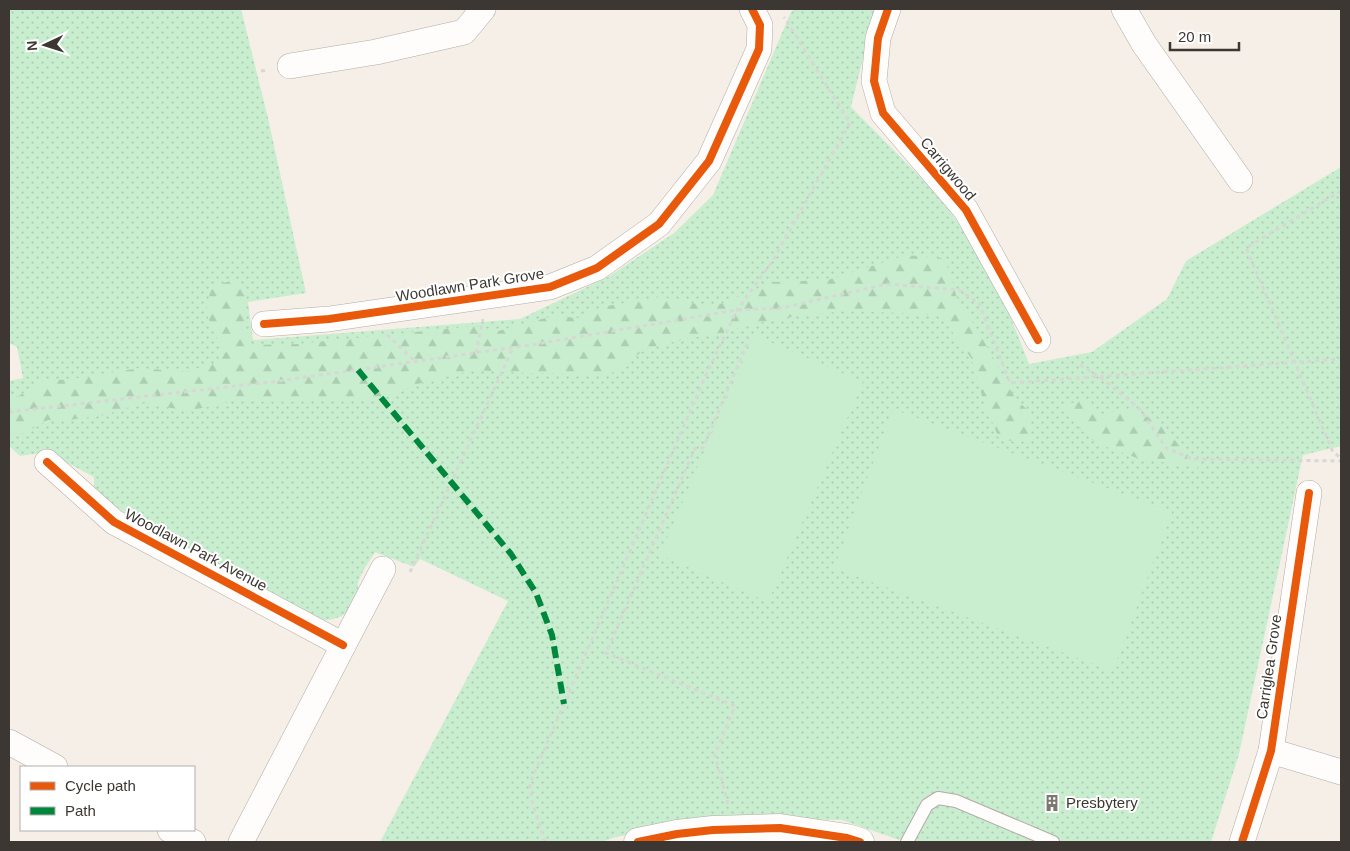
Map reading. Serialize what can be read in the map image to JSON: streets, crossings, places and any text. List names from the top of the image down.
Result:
{
  "streets": {
    "street": [
      "Carrigwood",
      "Woodlawn Park Grove",
      "Woodlawn Park Avenue",
      "Carriglea Grove"
    ]
  },
  "places": {
    "building": ["Presbytery"]
  },
  "legend": ["Cycle path", "Path"],
  "scale_bar": "20 m",
  "north": "left"
}
